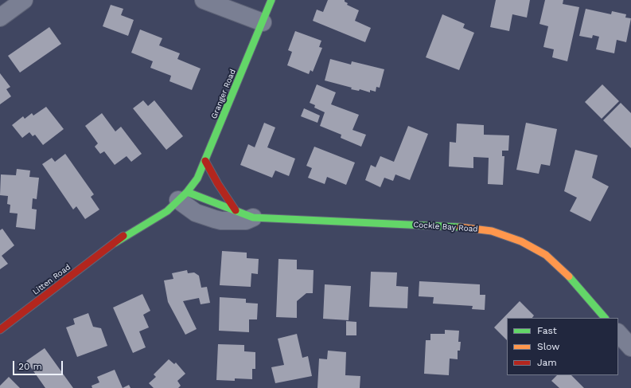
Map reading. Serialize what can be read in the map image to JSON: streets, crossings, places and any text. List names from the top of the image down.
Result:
{
  "streets": {
    "street": ["Granger Road", "Cockle Bay Road", "Litten Road"]
  },
  "crossings": [
    ["Granger Road", "Cockle Bay Road"],
    ["Granger Road", "Litten Road"],
    ["Cockle Bay Road", "Litten Road"]
  ],
  "legend": ["Fast", "Slow", "Jam"],
  "scale_bar": "20 m"
}
